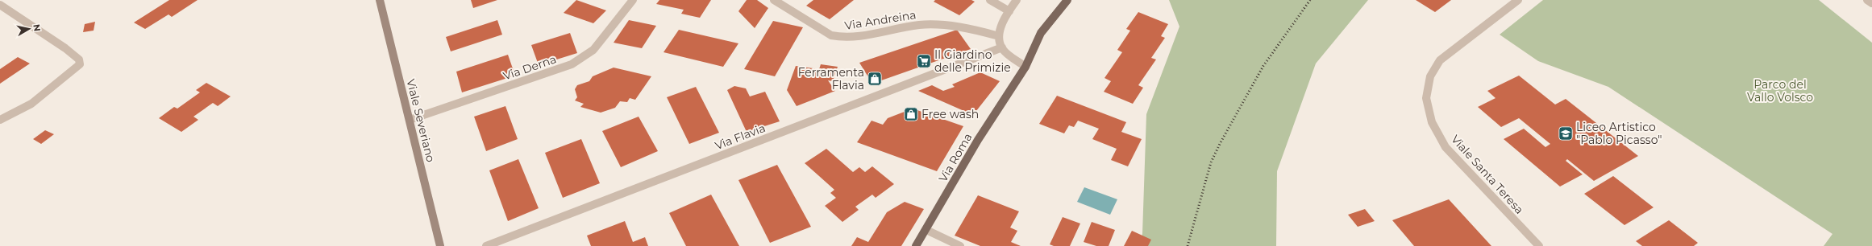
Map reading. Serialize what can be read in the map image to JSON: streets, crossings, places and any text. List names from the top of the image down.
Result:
{
  "streets": {
    "main road": ["Viale Severiano", "Via Roma"],
    "street": [
      "Via Andreina",
      "Via Derna",
      "Via Flavia",
      "Viale Santa Teresa"
    ]
  },
  "crossings": [
    ["Via Derna", "Viale Severiano"]
  ],
  "parks": ["Parco del Vallo Volsco"],
  "places": {
    "supermarket": ["Il Giardino delle Primizie"],
    "shop": ["Ferramenta Flavia", "Free wash"],
    "school or university": ["Liceo Artistico \"Pablo Picasso\""]
  },
  "north": "right"
}
